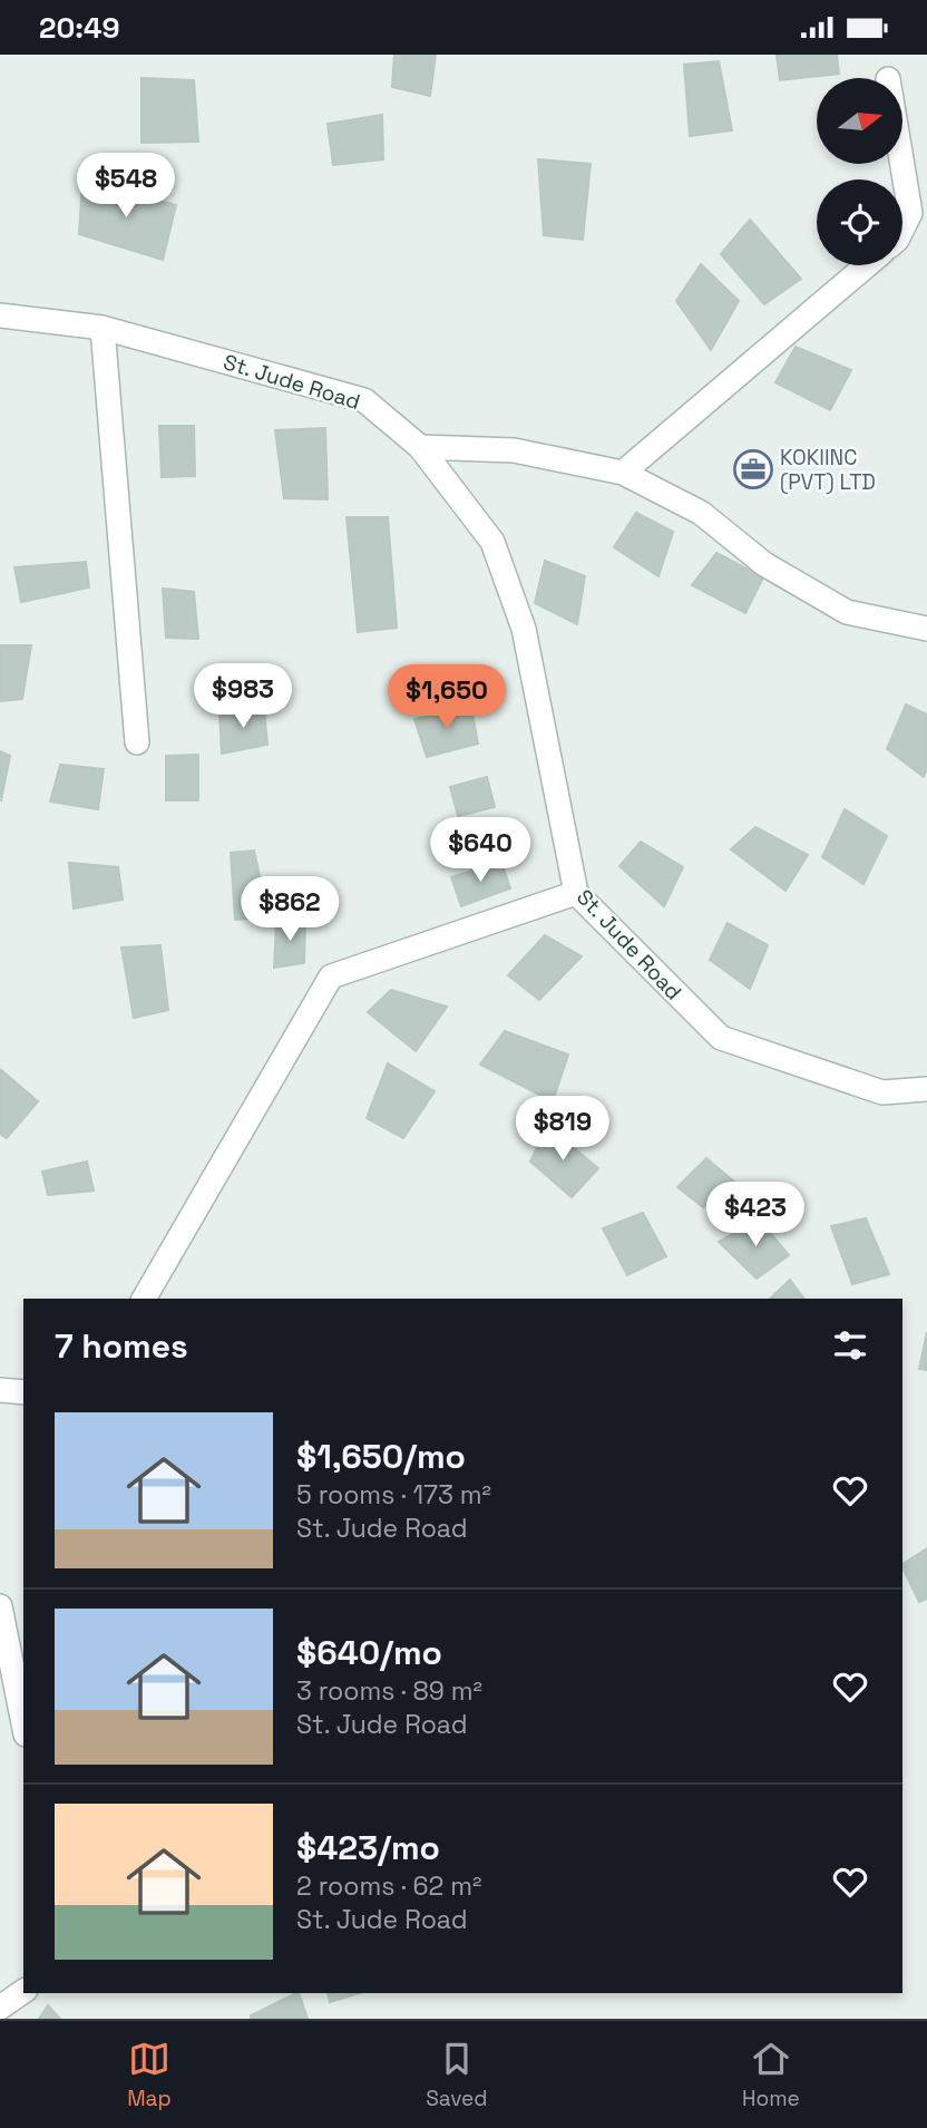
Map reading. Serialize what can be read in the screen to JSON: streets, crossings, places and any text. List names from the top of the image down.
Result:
{
  "streets": {
    "street": ["St. Jude Road"]
  },
  "places": {
    "office": ["KOKIINC (PVT) LTD"]
  },
  "north": "right",
  "page": {
    "status": "20:49",
    "price": [
      "$548",
      "$983",
      "$1,650",
      "$640",
      "$862",
      "$819",
      "$423"
    ],
    "heading": "7 homes",
    "list": [
      {
        "name": "$1,650/mo",
        "note": "5 rooms · 173 m² · St. Jude Road"
      },
      {
        "name": "$640/mo",
        "note": "3 rooms · 89 m² · St. Jude Road"
      },
      {
        "name": "$423/mo",
        "note": "2 rooms · 62 m² · St. Jude Road"
      }
    ],
    "tabs": ["Map", "Saved", "Home"]
  }
}
